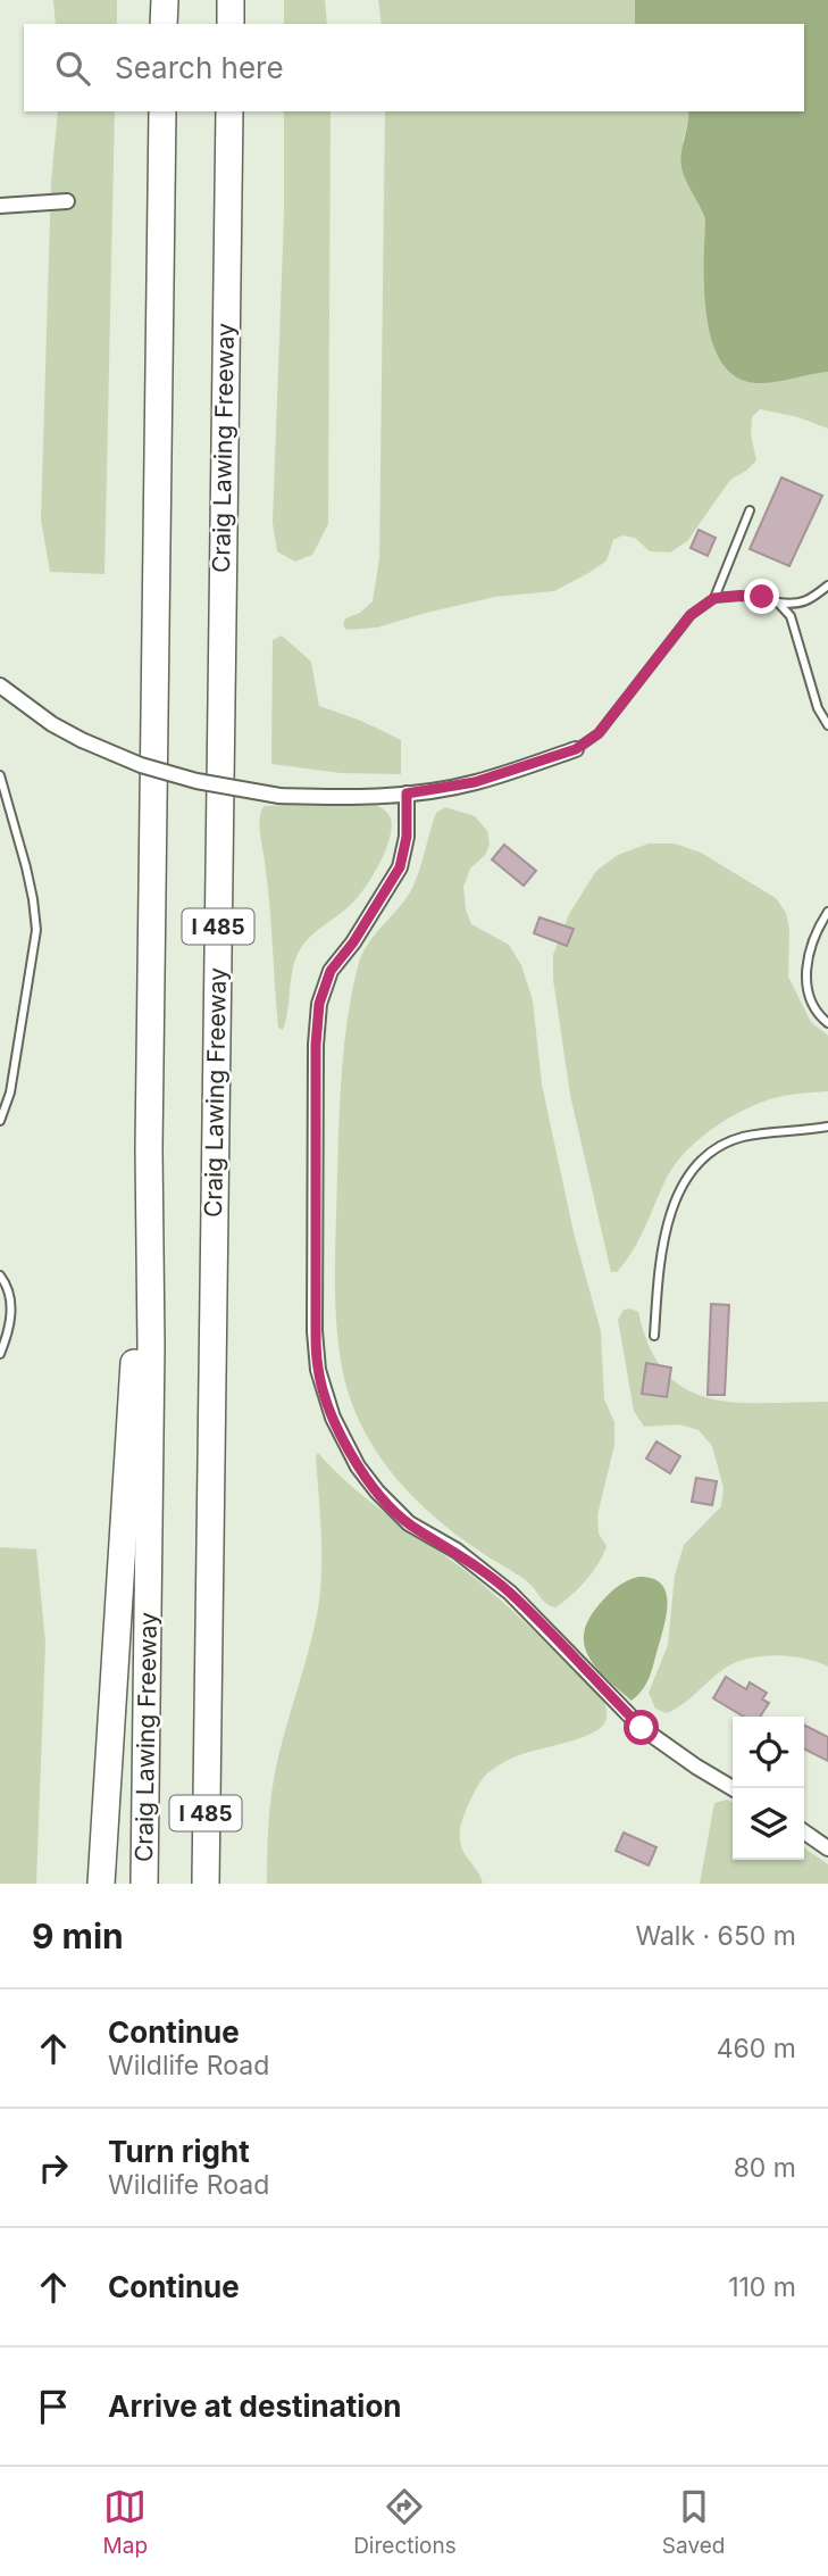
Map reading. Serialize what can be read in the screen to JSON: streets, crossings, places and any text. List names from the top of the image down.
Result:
{
  "streets": {
    "highway": ["Craig Lawing Freeway", "I 485"]
  },
  "page": {
    "search": "Search here",
    "heading": ["9 min", "Walk · 650 m"],
    "list": [
      ["Continue", "Wildlife Road", "460 m"],
      ["Turn right", "Wildlife Road", "80 m"],
      ["Continue", "110 m"],
      "Arrive at destination"
    ],
    "nav": ["Map", "Directions", "Saved"]
  }
}
